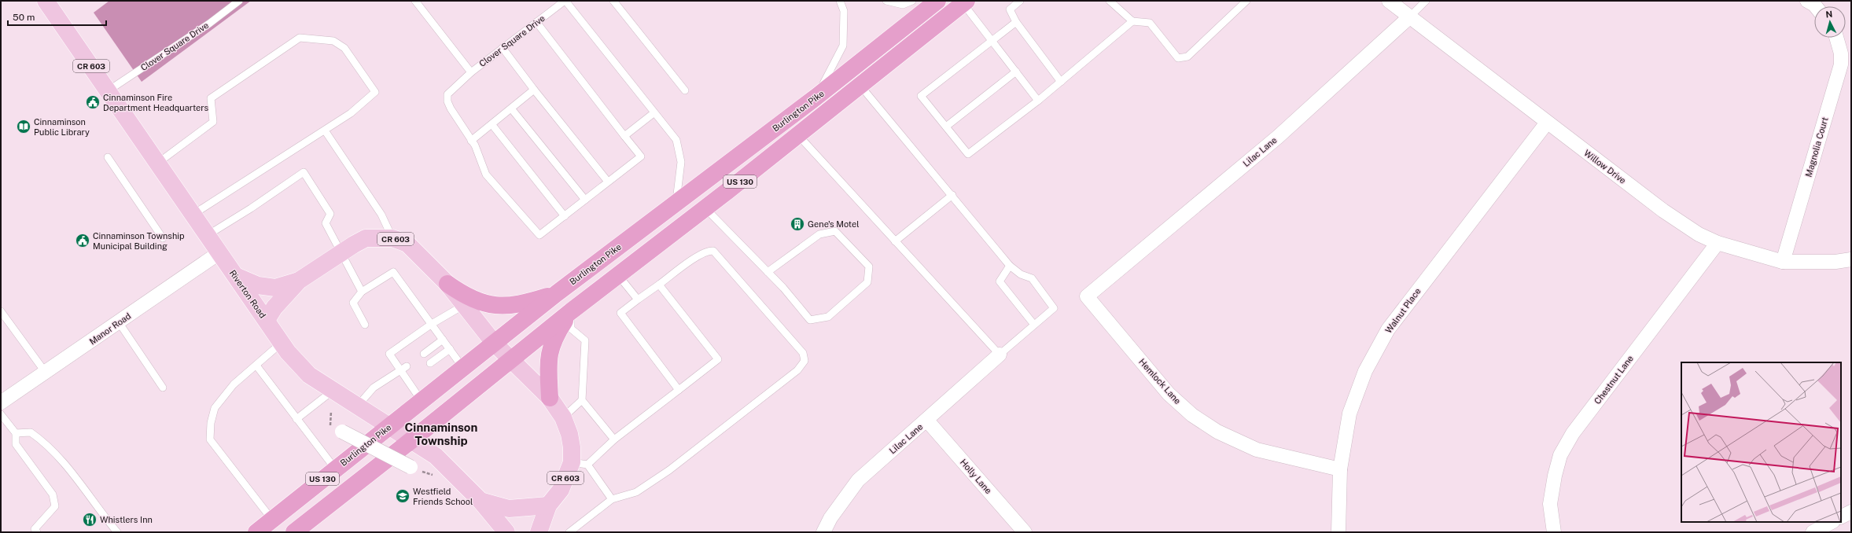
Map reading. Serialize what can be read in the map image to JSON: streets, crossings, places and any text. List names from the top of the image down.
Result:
{
  "streets": {
    "highway": ["Burlington Pike", "US 130"],
    "main road": ["CR 603", "Riverton Road"],
    "street": [
      "Magnolia Court",
      "Lilac Lane",
      "Willow Drive",
      "Walnut Place",
      "Manor Road",
      "Chestnut Lane",
      "Hemlock Lane",
      "Holly Lane"
    ],
    "lane": ["Clover Square Drive"]
  },
  "crossings": [
    ["Clover Square Drive", "Riverton Road"],
    ["CR 603", "Burlington Pike"],
    ["CR 603", "Riverton Road"],
    ["Burlington Pike", "Riverton Road"],
    ["Magnolia Court", "Willow Drive"],
    ["Lilac Lane", "Willow Drive"],
    ["Lilac Lane", "Hemlock Lane"],
    ["Lilac Lane", "Holly Lane"],
    ["Willow Drive", "Walnut Place"],
    ["Willow Drive", "Chestnut Lane"],
    ["Riverton Road", "Manor Road"],
    ["Walnut Place", "Hemlock Lane"]
  ],
  "districts": ["Cinnaminson Township"],
  "places": {
    "public building": ["Cinnaminson Fire Department Headquarters", "Cinnaminson Township Municipal Building"],
    "library": ["Cinnaminson Public Library"],
    "building": ["Gene's Motel"],
    "school or university": ["Westfield Friends School"],
    "restaurant": ["Whistlers Inn"]
  },
  "scale_bar": "50 m",
  "north": "top"
}
